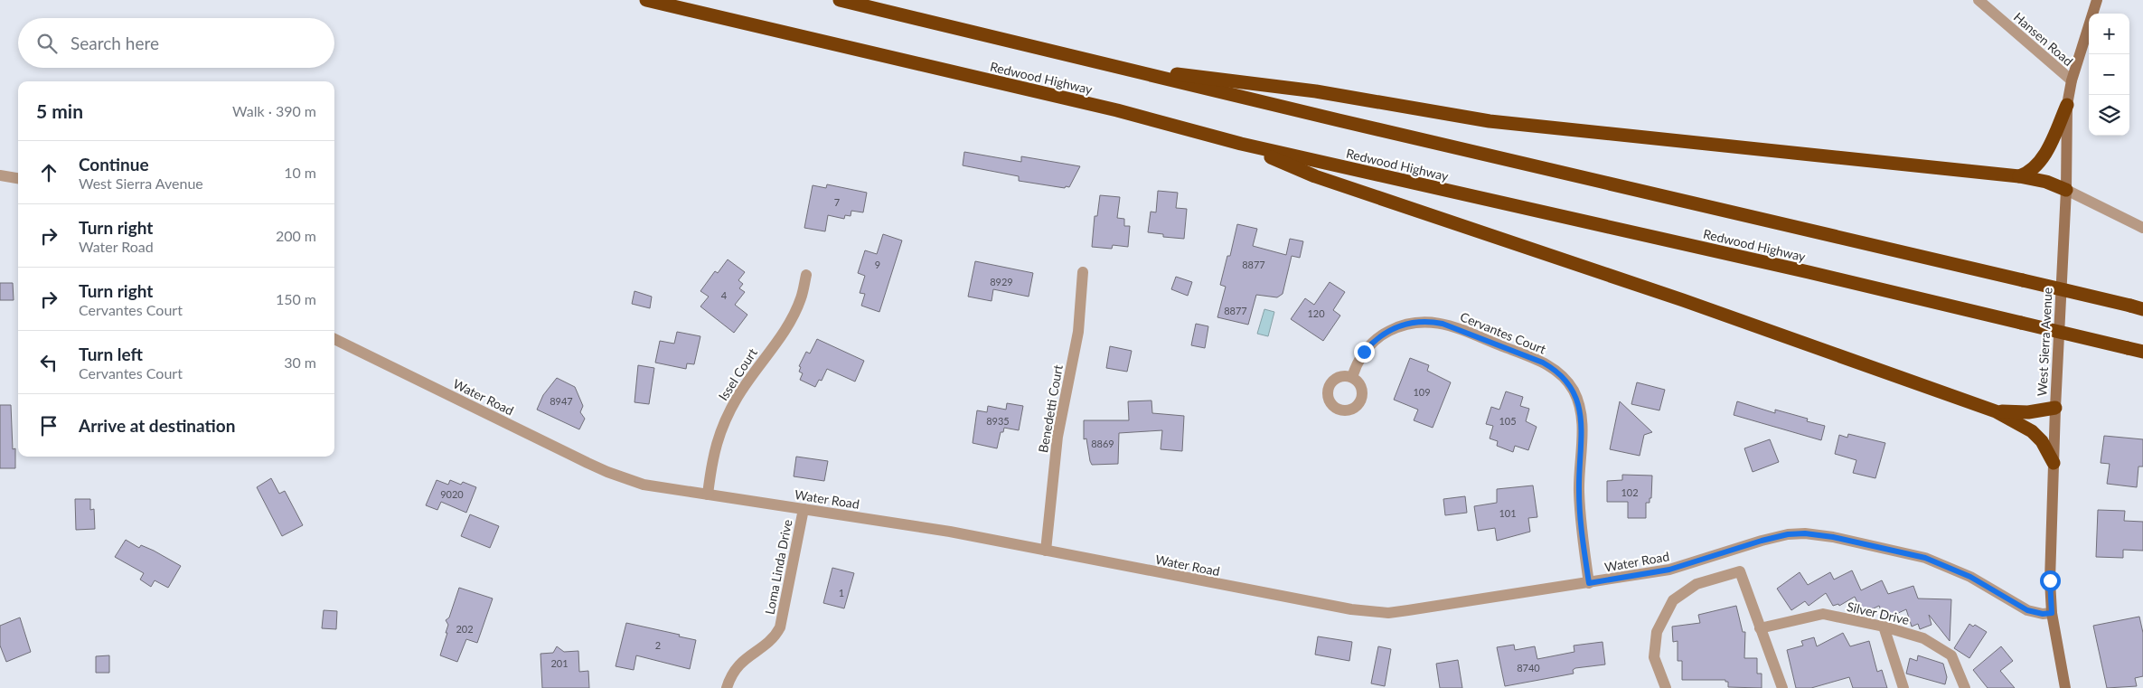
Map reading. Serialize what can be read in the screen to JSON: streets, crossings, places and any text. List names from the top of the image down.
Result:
{
  "streets": {
    "highway": ["Redwood Highway"],
    "main road": ["West Sierra Avenue"],
    "street": [
      "Hansen Road",
      "Cervantes Court",
      "Issel Court",
      "Water Road",
      "Benedetti Court",
      "Loma Linda Drive",
      "Silver Drive"
    ]
  },
  "crossings": [
    ["Hansen Road", "West Sierra Avenue"],
    ["Cervantes Court", "Water Road"],
    ["West Sierra Avenue", "Water Road"],
    ["Issel Court", "Water Road"],
    ["Water Road", "Benedetti Court"],
    ["Water Road", "Loma Linda Drive"]
  ],
  "house_numbers": [
    "7",
    "9",
    "8877",
    "8929",
    "4",
    "8877",
    "120",
    "109",
    "8947",
    "8935",
    "105",
    "8869",
    "102",
    "9020",
    "101",
    "1",
    "202",
    "2",
    "201",
    "8740"
  ],
  "page": {
    "map_buttons": ["+", "−"],
    "search": "Search here",
    "heading": ["5 min", "Walk · 390 m"],
    "list": [
      ["Continue", "West Sierra Avenue", "10 m"],
      ["Turn right", "Water Road", "200 m"],
      ["Turn right", "Cervantes Court", "150 m"],
      ["Turn left", "Cervantes Court", "30 m"],
      "Arrive at destination"
    ]
  }
}
